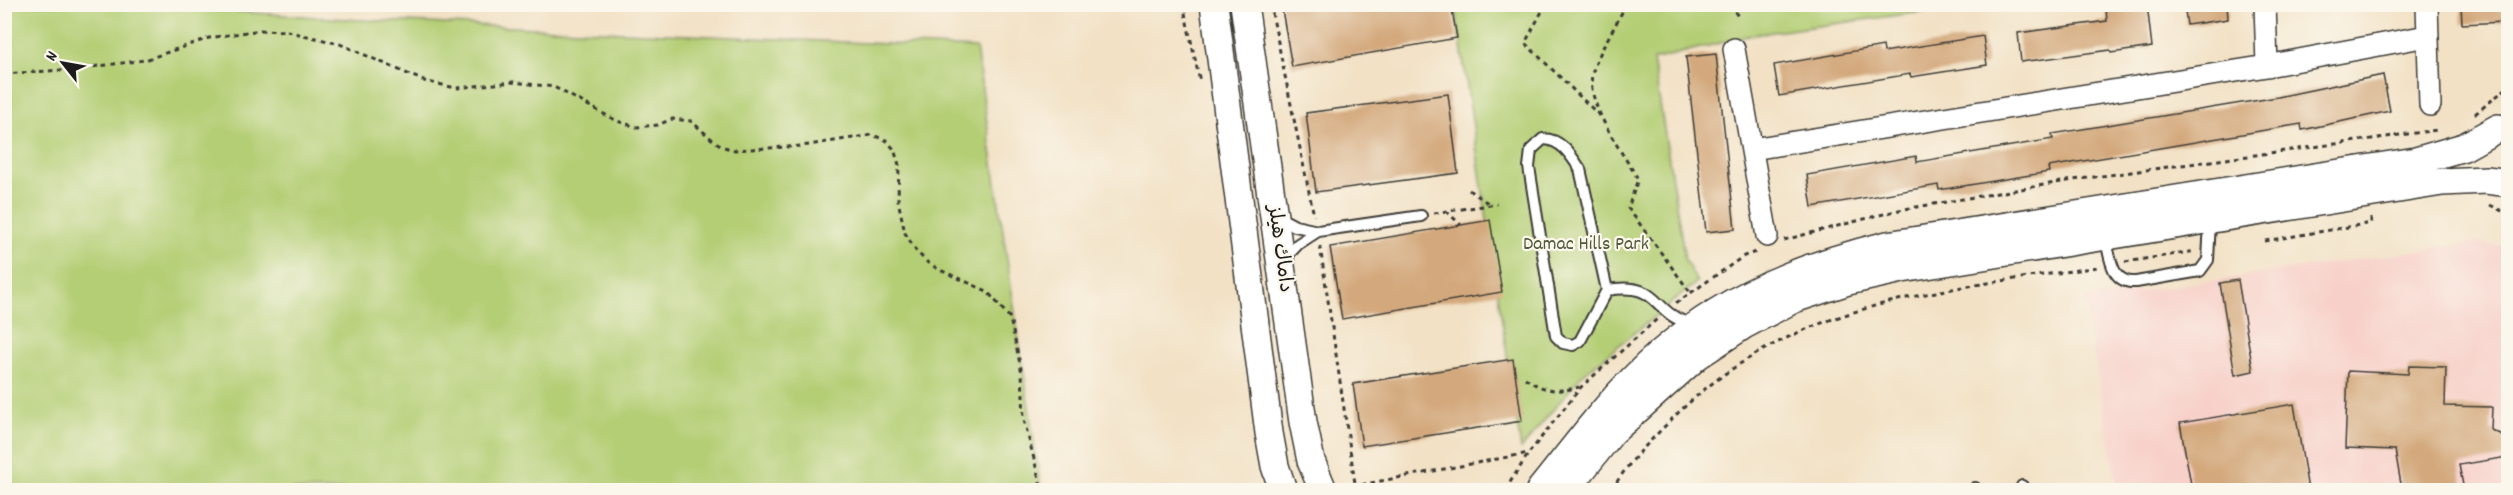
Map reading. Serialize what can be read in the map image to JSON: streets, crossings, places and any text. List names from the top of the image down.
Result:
{
  "streets": {
    "street": ["داماك هيلز"]
  },
  "parks": ["Damac Hills Park"],
  "north": "top left"
}
